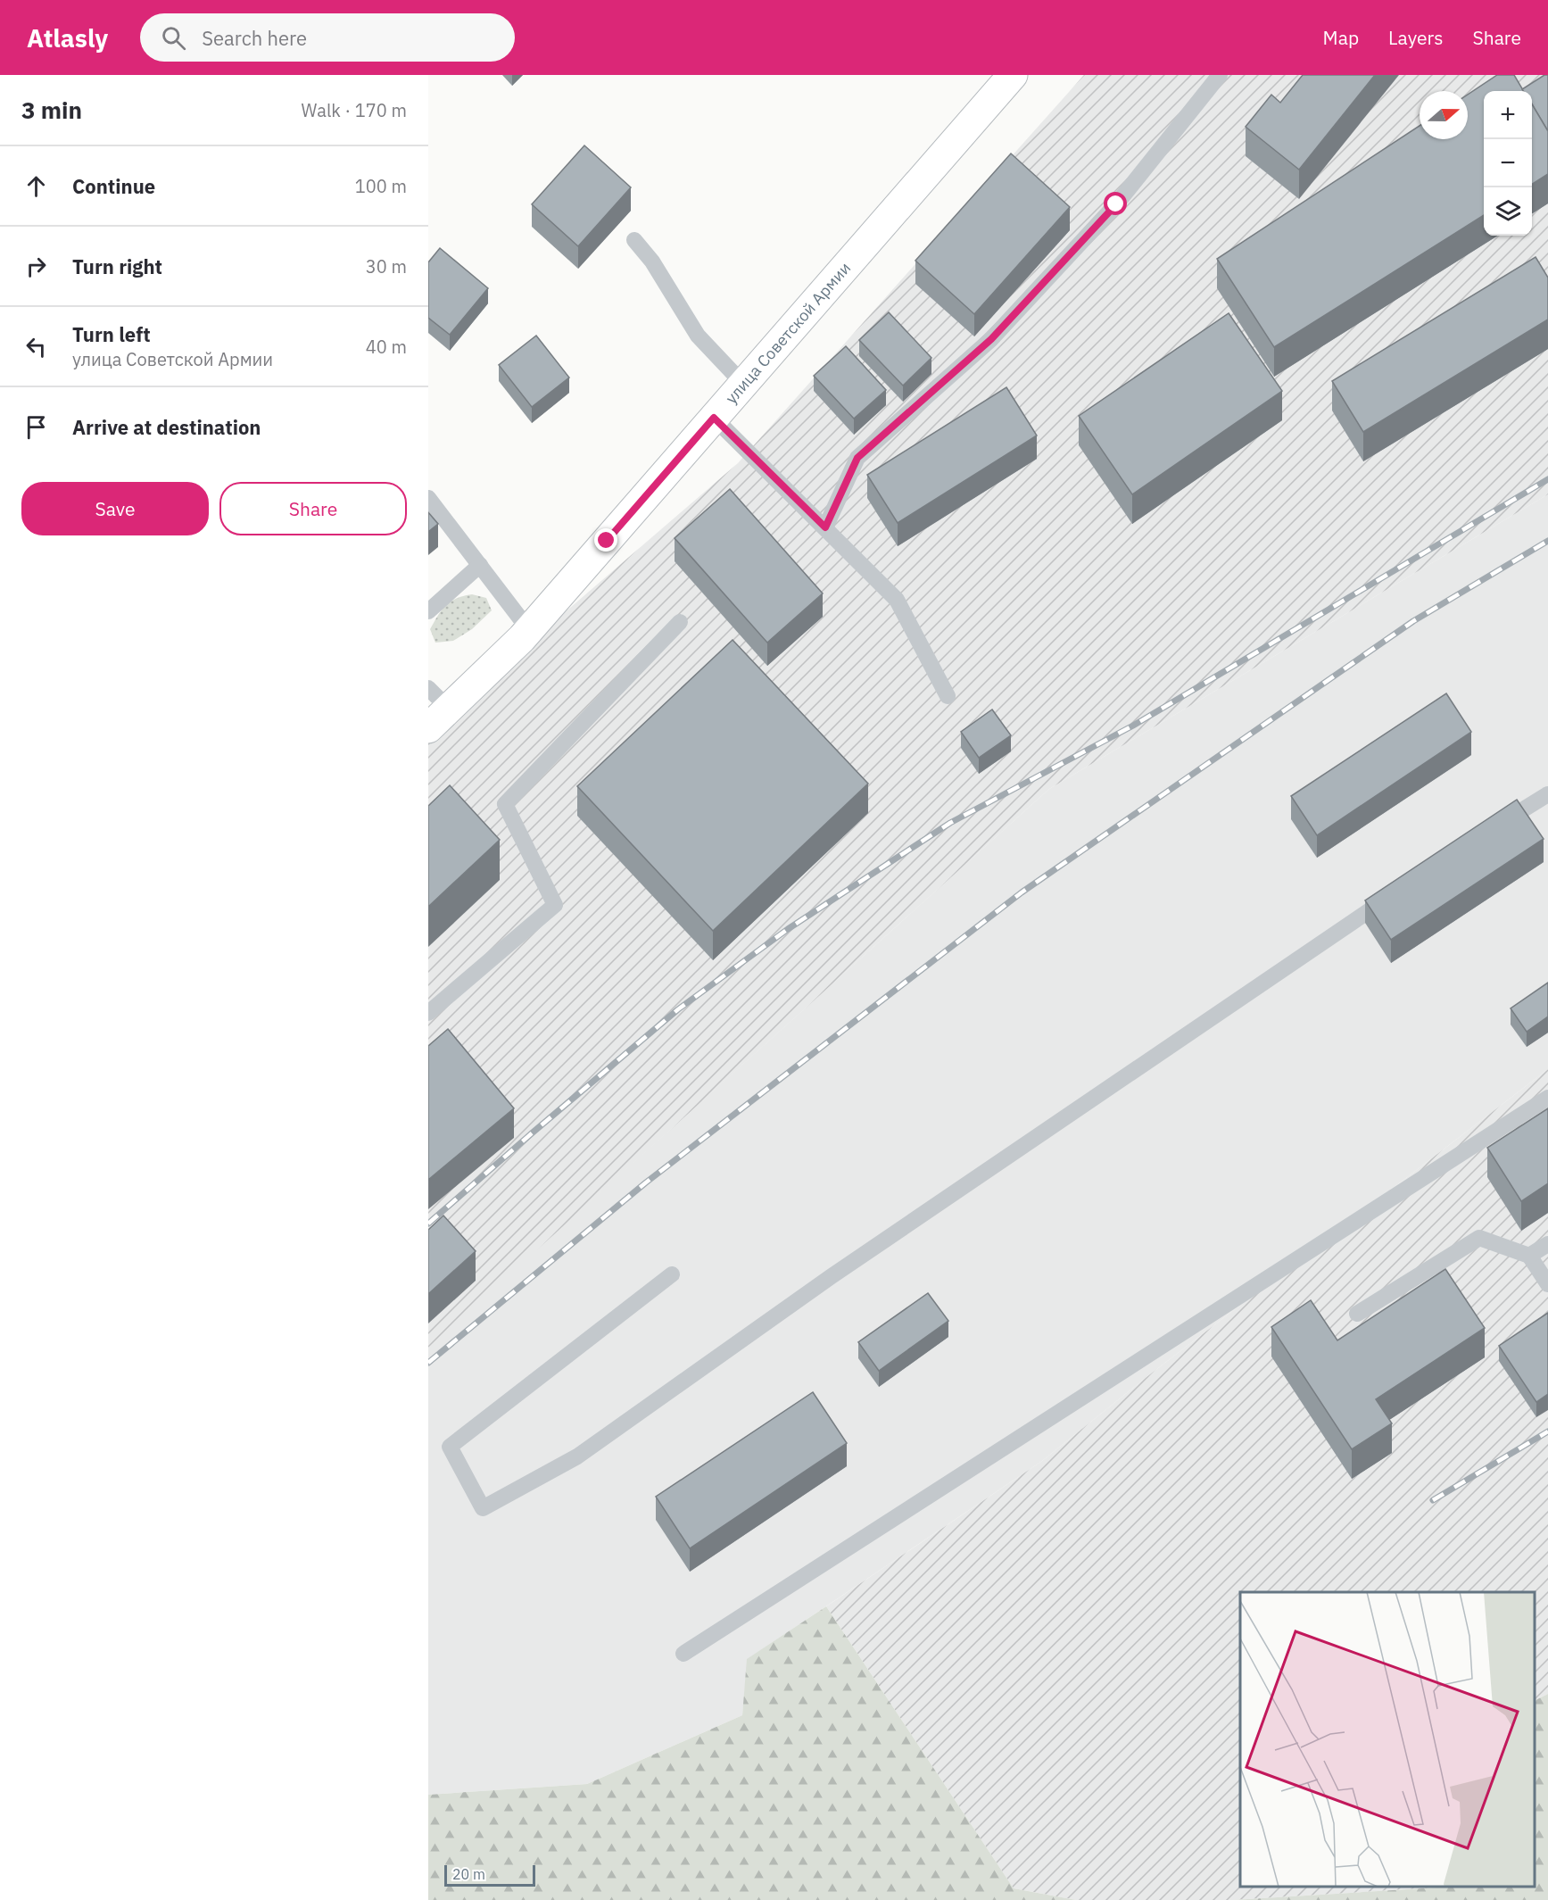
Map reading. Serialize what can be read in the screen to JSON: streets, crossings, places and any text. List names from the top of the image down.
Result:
{
  "streets": {
    "main road": ["улица Советской Армии"]
  },
  "scale_bar": "20 m",
  "north": "right",
  "page": {
    "header": "Atlasly",
    "search": "Search here",
    "nav": ["Map", "Layers", "Share"],
    "heading": ["3 min", "Walk · 170 m"],
    "map_buttons": ["+", "−"],
    "list": [
      ["Continue", "100 m"],
      ["Turn right", "30 m"],
      ["Turn left", "улица Советской Армии", "40 m"],
      "Arrive at destination"
    ],
    "buttons": ["Save", "Share"],
    "scale": "20 m"
  }
}
